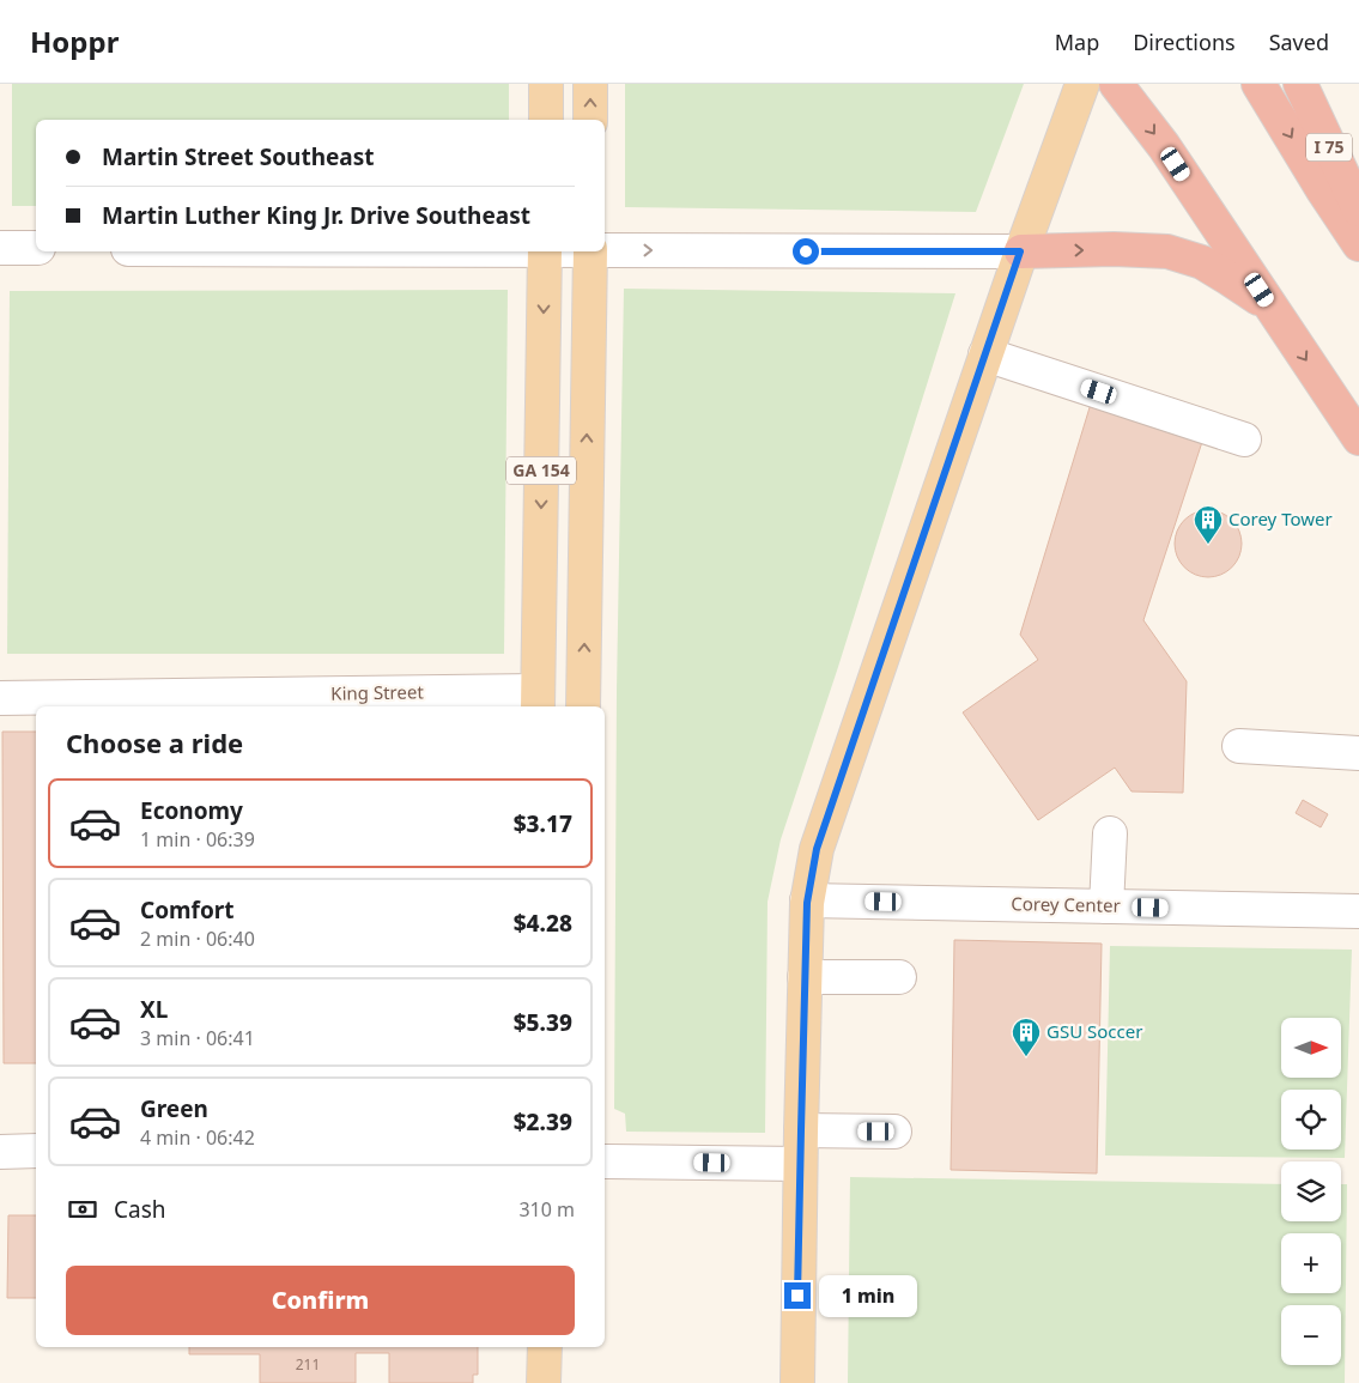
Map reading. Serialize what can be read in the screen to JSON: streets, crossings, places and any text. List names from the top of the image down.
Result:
{
  "streets": {
    "highway": ["I 75"],
    "main road": ["GA 154"],
    "street": ["King Street", "Corey Center"]
  },
  "crossings": [
    ["GA 154", "King Street"]
  ],
  "places": {
    "building": ["Corey Tower", "GSU Soccer"]
  },
  "house_numbers": ["211"],
  "north": "right",
  "page": {
    "header": "Hoppr",
    "nav": ["Map", "Directions", "Saved"],
    "banner": ["Martin Street Southeast", "Martin Luther King Jr. Drive Southeast"],
    "heading": "Choose a ride",
    "list": [
      {
        "name": "Economy",
        "note": "1 min · 06:39",
        "value": "$3.17"
      },
      {
        "name": "Comfort",
        "note": "2 min · 06:40",
        "value": "$4.28"
      },
      {
        "name": "XL",
        "note": "3 min · 06:41",
        "value": "$5.39"
      },
      {
        "name": "Green",
        "note": "4 min · 06:42",
        "value": "$2.39"
      }
    ],
    "map_buttons": ["+", "−"],
    "pay": ["Cash", "310 m"],
    "buttons": "Confirm",
    "bubble": "1 min"
  }
}
